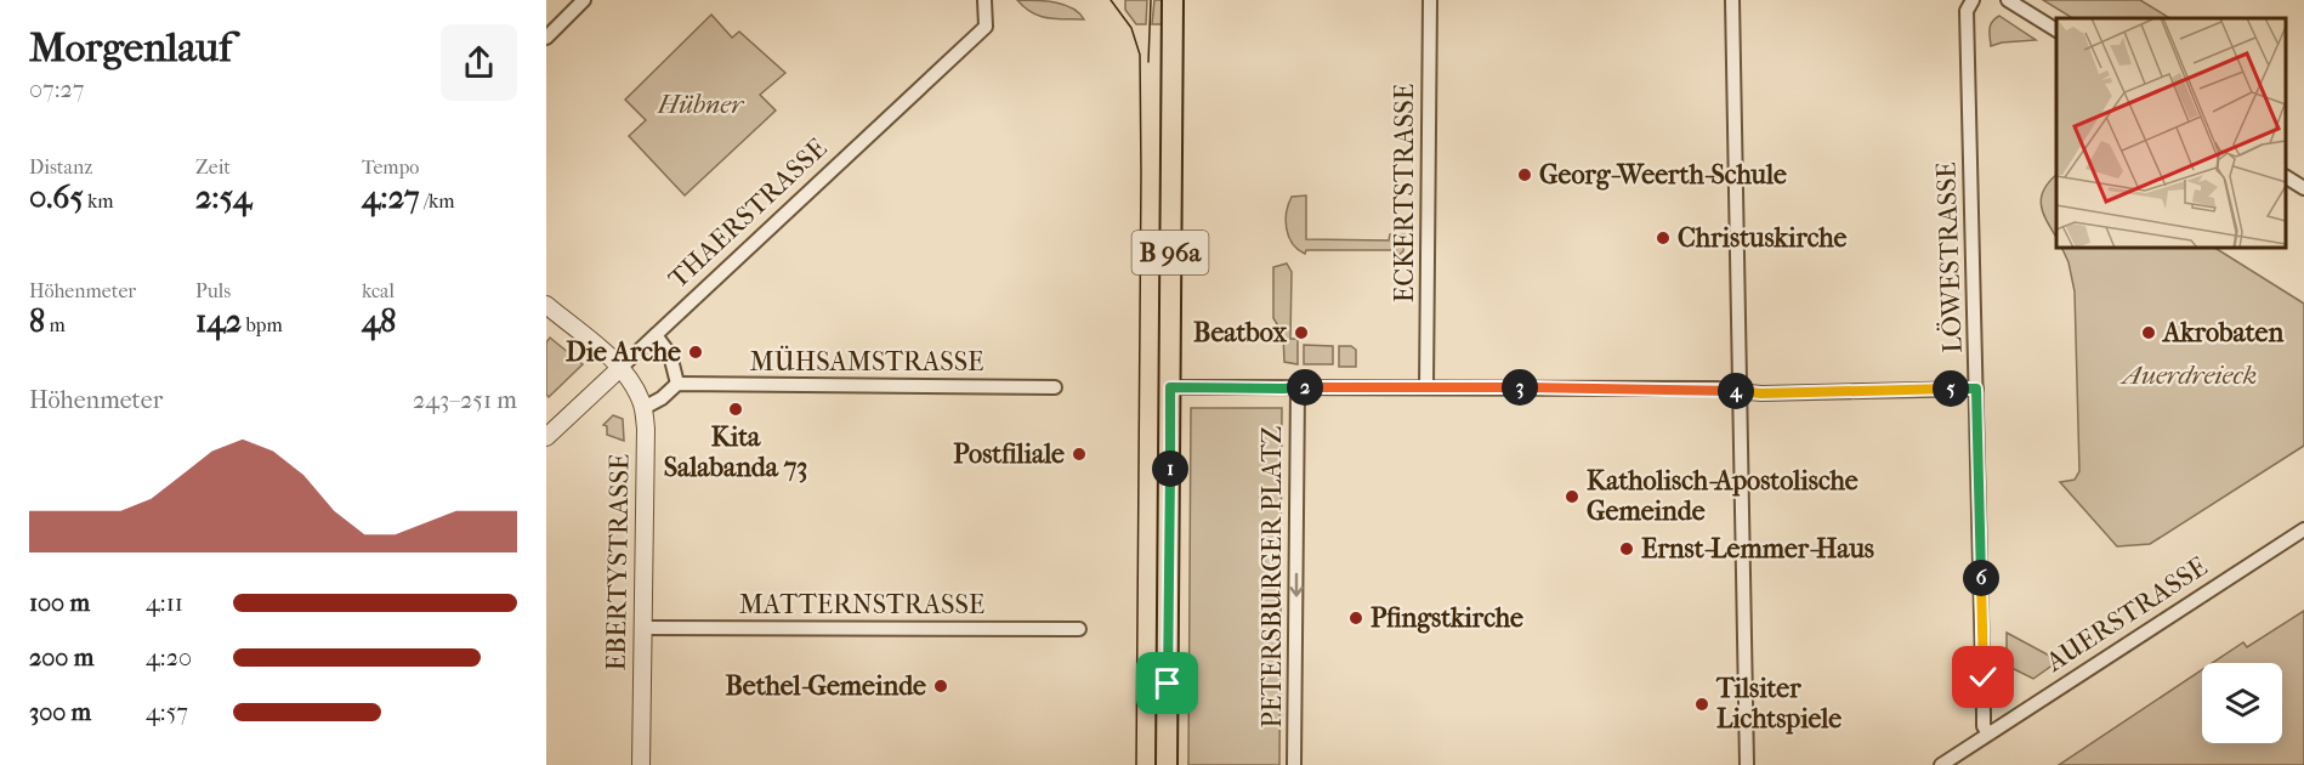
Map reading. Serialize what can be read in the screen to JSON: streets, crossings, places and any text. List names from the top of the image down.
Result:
{
  "streets": {
    "main road": ["B 96a"],
    "street": [
      "ECKERTSTRASSE",
      "THAERSTRASSE",
      "LÖWESTRASSE",
      "MÜHSAMSTRASSE",
      "EBERTYSTRASSE",
      "PETERSBURGER PLATZ",
      "MATTERNSTRASSE",
      "AUERSTRASSE"
    ]
  },
  "crossings": [
    ["THAERSTRASSE", "EBERTYSTRASSE"],
    ["LÖWESTRASSE", "AUERSTRASSE"],
    ["EBERTYSTRASSE", "MATTERNSTRASSE"]
  ],
  "one_way": ["PETERSBURGER PLATZ"],
  "parks": ["Hübner", "Auerdreieck"],
  "places": [
    "Georg-Weerth-Schule",
    "Christuskirche",
    "Beatbox",
    "Akrobaten",
    "Die Arche",
    "Kita Salabanda 73",
    "Postfiliale",
    "Katholisch-Apostolische Gemeinde",
    "Ernst-Lemmer-Haus",
    "Pfingstkirche",
    "Bethel-Gemeinde",
    "Tilsiter Lichtspiele"
  ],
  "page": {
    "heading": ["Morgenlauf", "07:27"],
    "stats": [
      ["Distanz", "0.65 km"],
      ["Zeit", "2:54"],
      ["Tempo", "4:27 /km"],
      ["Höhenmeter", "8 m"],
      ["Puls", "142 bpm"],
      ["kcal", "48"]
    ],
    "pins": [
      "2",
      "3",
      "5",
      "4",
      "1",
      "6"
    ],
    "chart": ["Höhenmeter", "243–251 m"],
    "list": [
      {
        "name": "100 m",
        "note": "4:11"
      },
      {
        "name": "200 m",
        "note": "4:20"
      },
      {
        "name": "300 m",
        "note": "4:57"
      }
    ]
  }
}
